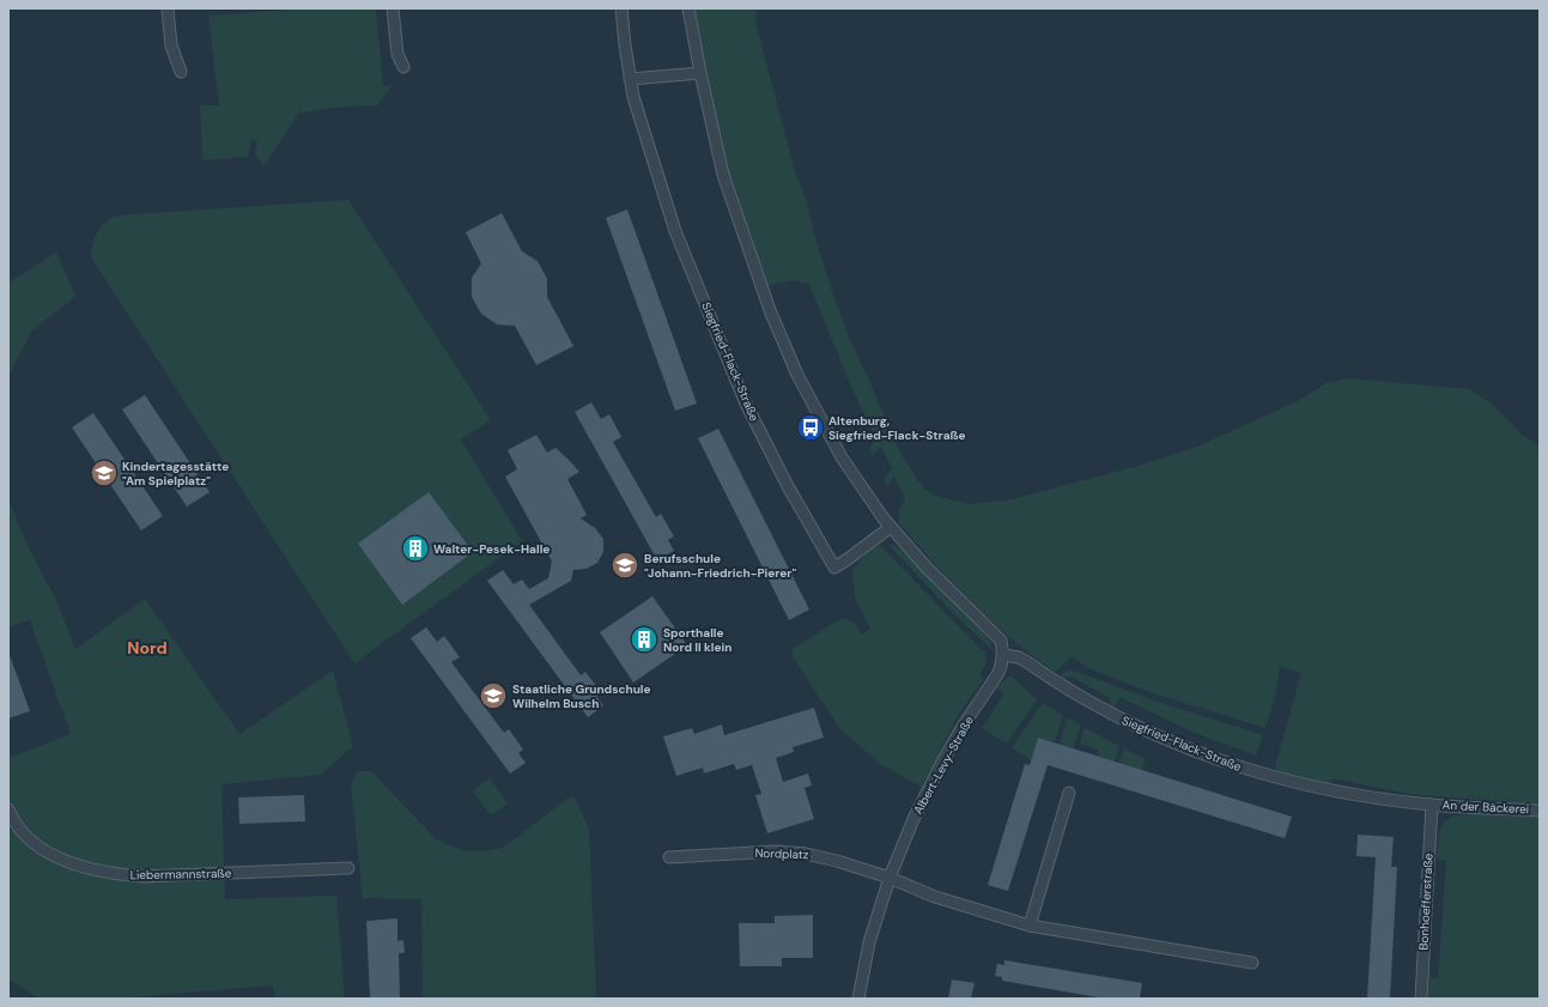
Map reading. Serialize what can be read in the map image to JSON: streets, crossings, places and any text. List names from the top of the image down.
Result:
{
  "streets": {
    "street": [
      "Siegfried-Flack-Straße",
      "Albert-Levy-Straße",
      "An der Bäckerei",
      "Nordplatz",
      "Liebermannstraße",
      "Bonhoefferstraße"
    ]
  },
  "crossings": [
    ["Siegfried-Flack-Straße", "Albert-Levy-Straße"],
    ["Siegfried-Flack-Straße", "An der Bäckerei"],
    ["Siegfried-Flack-Straße", "Bonhoefferstraße"],
    ["Albert-Levy-Straße", "Nordplatz"],
    ["An der Bäckerei", "Bonhoefferstraße"]
  ],
  "districts": ["Nord"],
  "places": {
    "bus stop": ["Altenburg, Siegfried-Flack-Straße"],
    "school or university": ["Kindertagesstätte \"Am Spielplatz\"", "Berufsschule \"Johann-Friedrich-Pierer\"", "Staatliche Grundschule Wilhelm Busch"],
    "building": ["Walter-Pesek-Halle", "Sporthalle Nord II klein"]
  }
}
